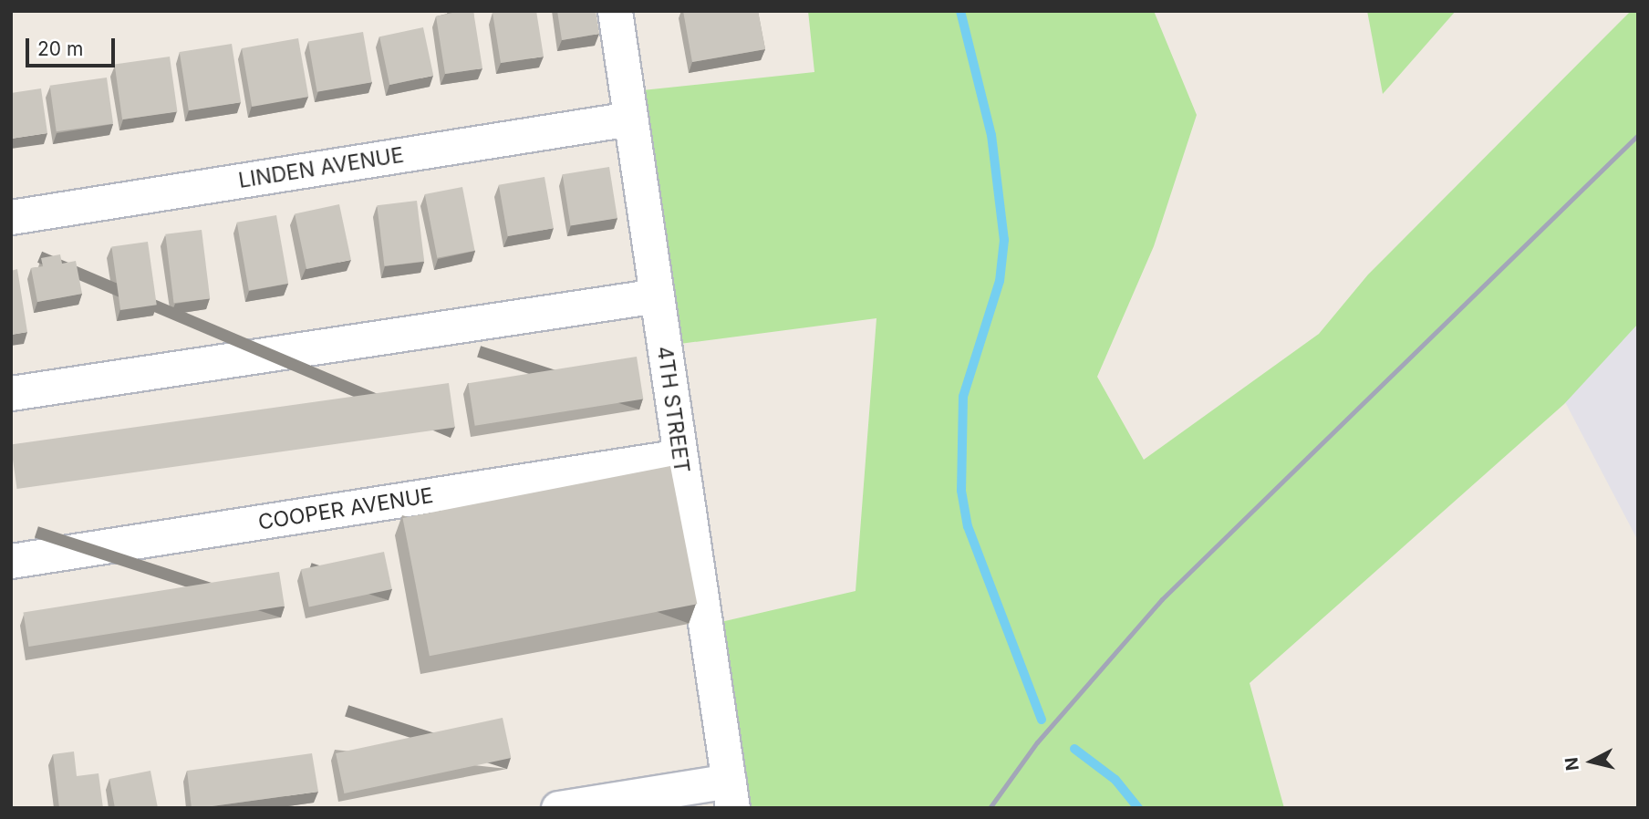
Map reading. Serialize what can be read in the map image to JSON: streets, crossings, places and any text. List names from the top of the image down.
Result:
{
  "streets": {
    "street": ["LINDEN AVENUE", "4TH STREET", "COOPER AVENUE"]
  },
  "crossings": [
    ["LINDEN AVENUE", "4TH STREET"],
    ["4TH STREET", "COOPER AVENUE"]
  ],
  "scale_bar": "20 m",
  "north": "left"
}
